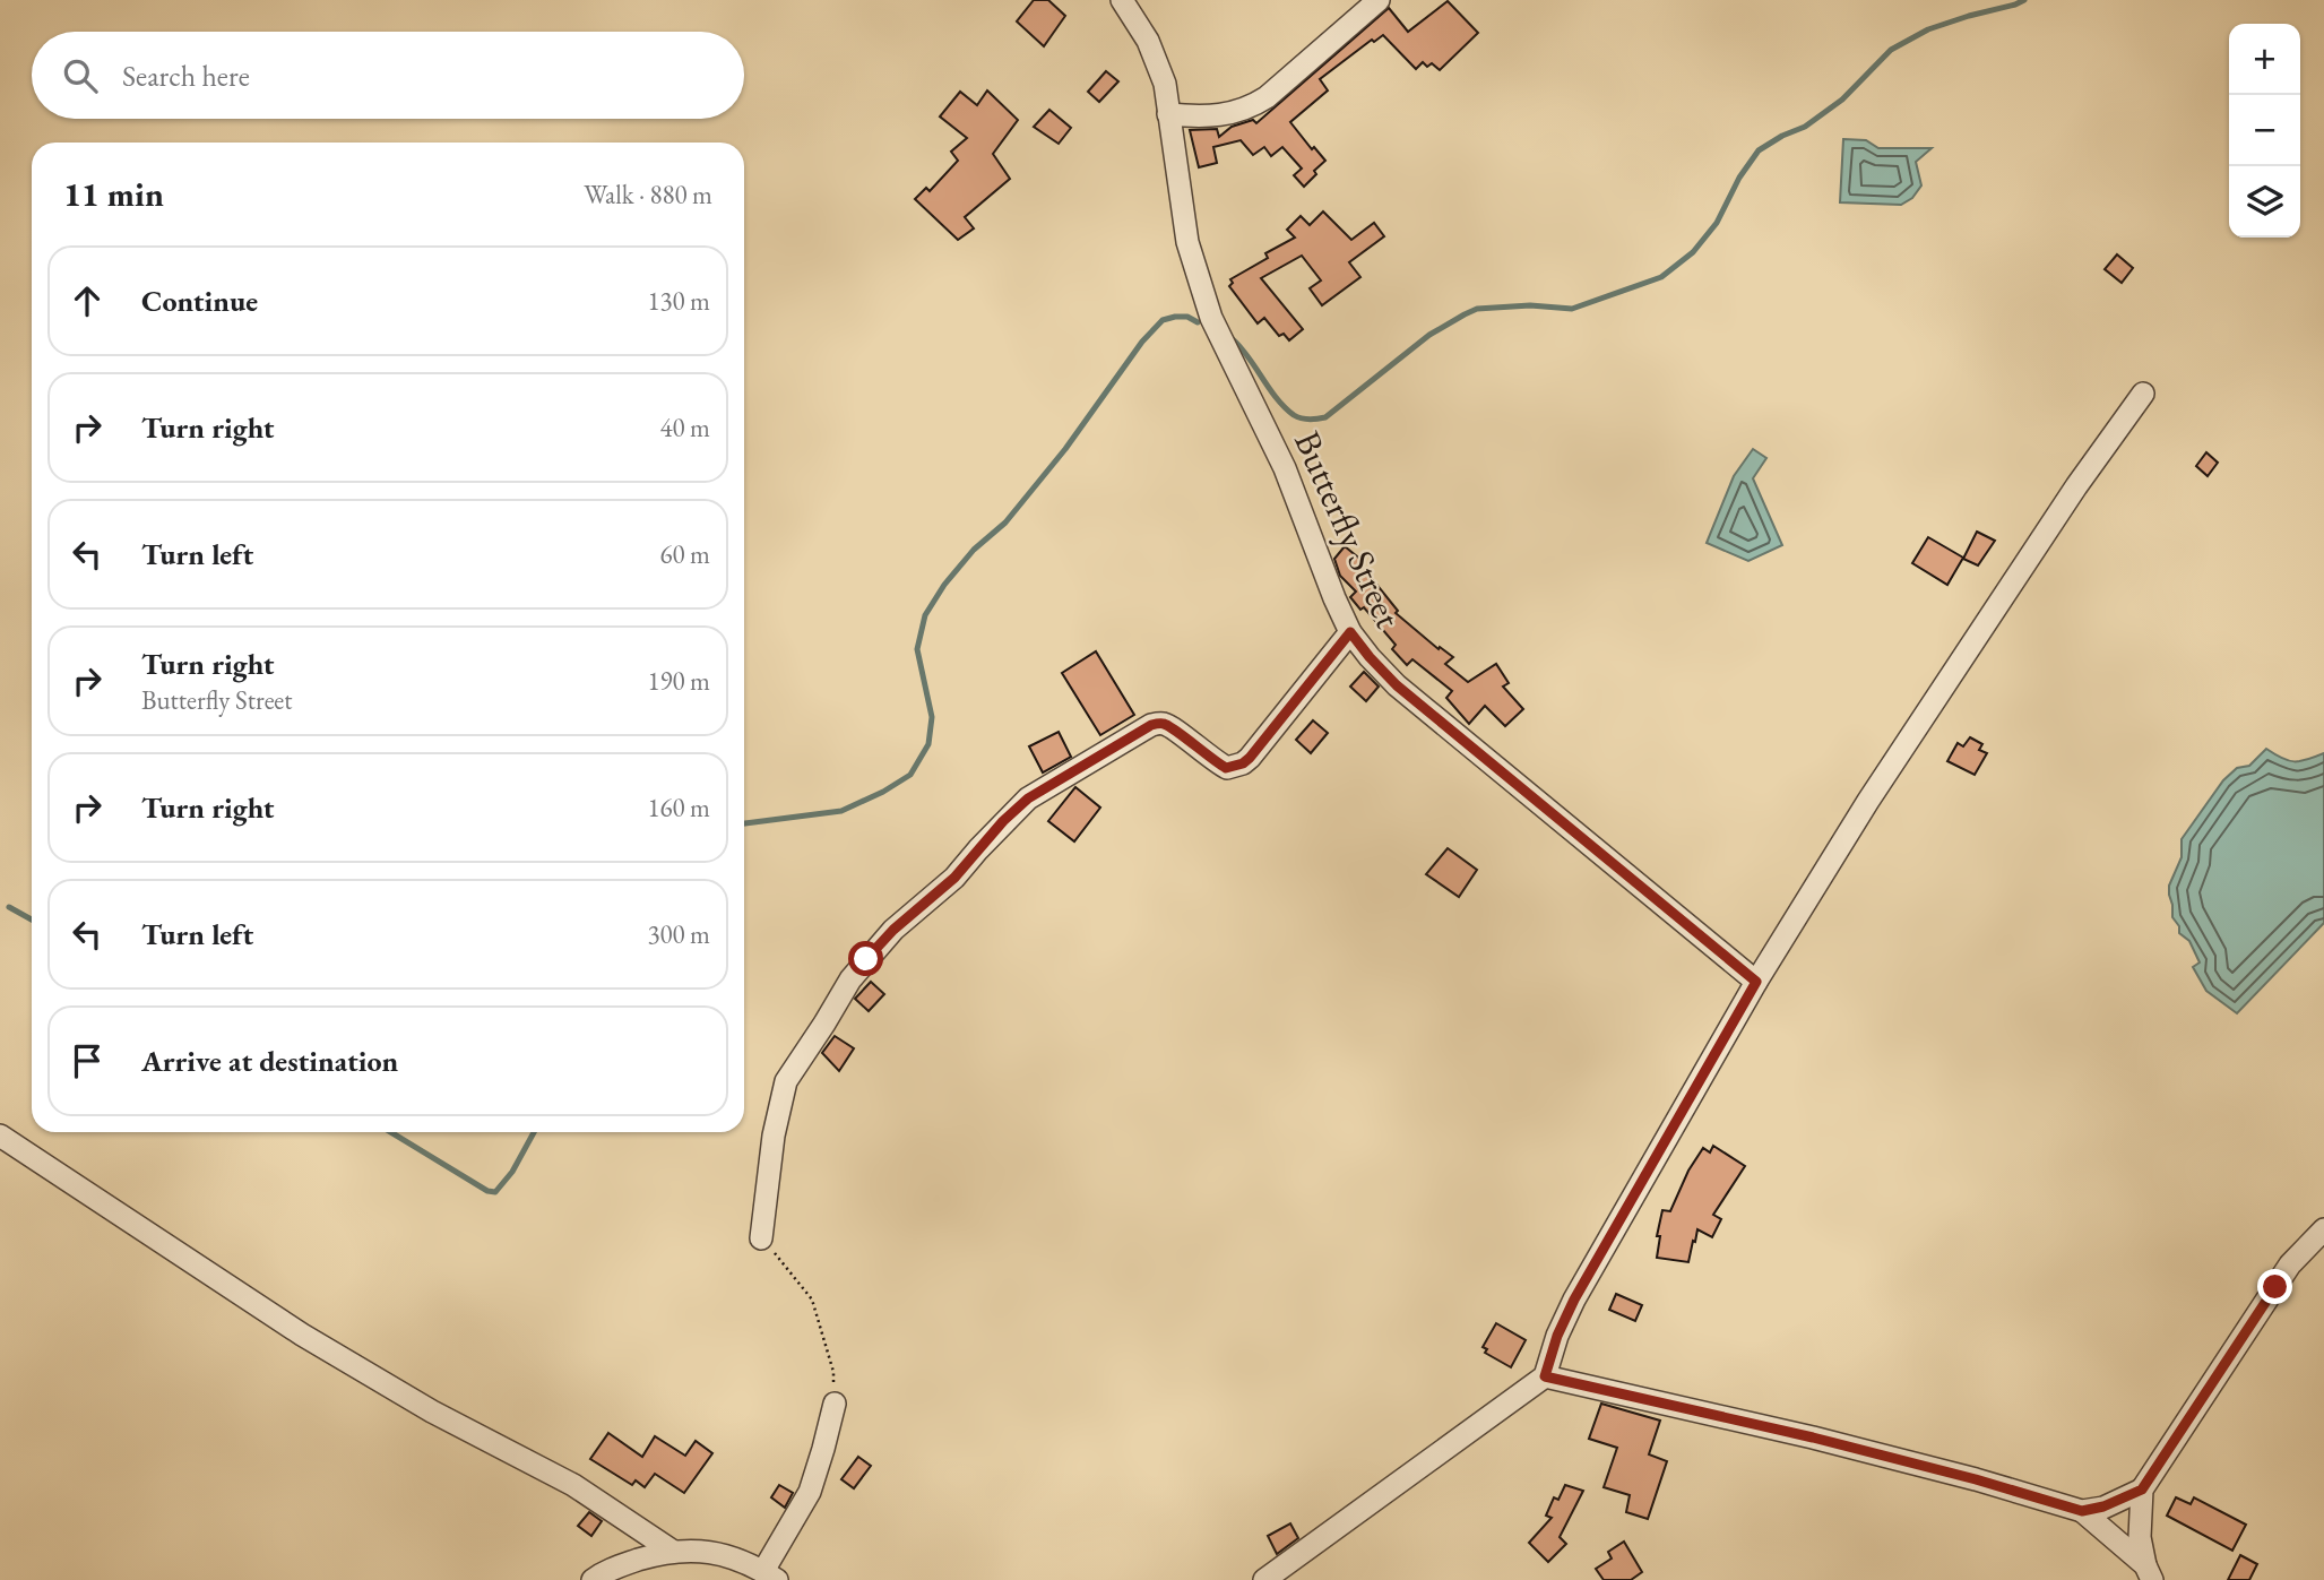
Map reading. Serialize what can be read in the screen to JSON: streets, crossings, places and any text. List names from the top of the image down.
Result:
{
  "streets": {
    "street": ["Butterfly Street"]
  },
  "page": {
    "map_buttons": ["+", "−"],
    "search": "Search here",
    "heading": ["11 min", "Walk · 880 m"],
    "list": [
      ["Continue", "130 m"],
      ["Turn right", "40 m"],
      ["Turn left", "60 m"],
      ["Turn right", "Butterfly Street", "190 m"],
      ["Turn right", "160 m"],
      ["Turn left", "300 m"],
      "Arrive at destination"
    ]
  }
}
